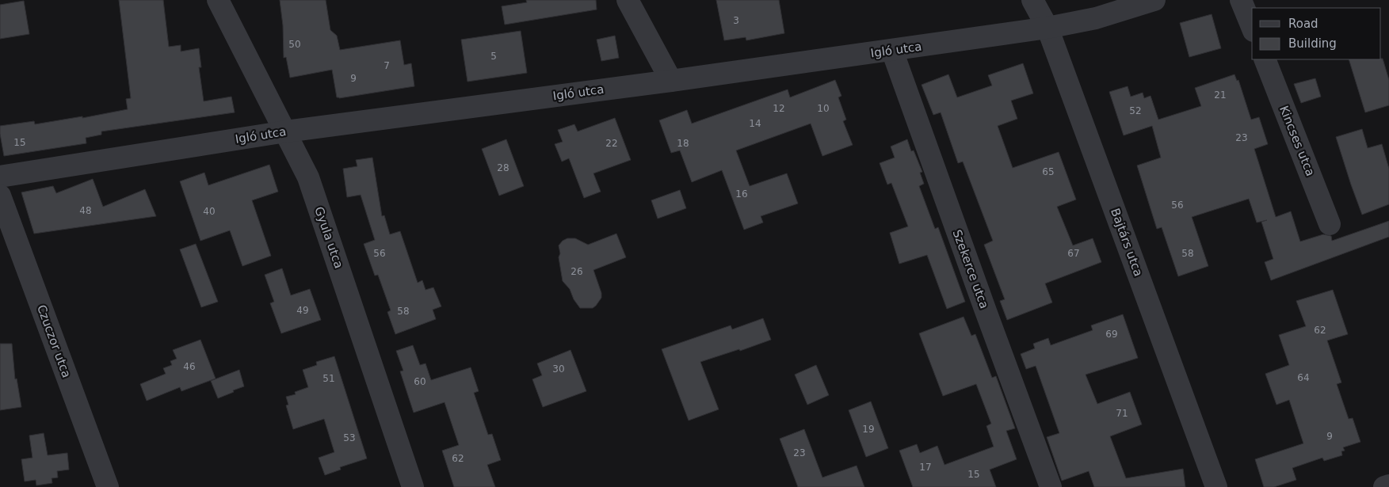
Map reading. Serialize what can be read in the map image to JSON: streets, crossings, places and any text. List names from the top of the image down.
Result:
{
  "streets": {
    "street": [
      "Igló utca",
      "Kincses utca",
      "Gyula utca",
      "Bajtárs utca",
      "Szekerce utca",
      "Czuczor utca"
    ]
  },
  "crossings": [
    ["Igló utca", "Gyula utca"],
    ["Igló utca", "Bajtárs utca"],
    ["Igló utca", "Szekerce utca"]
  ],
  "house_numbers": [
    "3",
    "50",
    "5",
    "7",
    "9",
    "21",
    "12",
    "10",
    "52",
    "14",
    "23",
    "15",
    "22",
    "18",
    "28",
    "65",
    "16",
    "56",
    "48",
    "40",
    "56",
    "67",
    "58",
    "26",
    "49",
    "58",
    "62",
    "69",
    "46",
    "30",
    "64",
    "51",
    "60",
    "71",
    "19",
    "9",
    "53",
    "23",
    "62",
    "17",
    "15"
  ],
  "legend": ["Road", "Building"]
}
